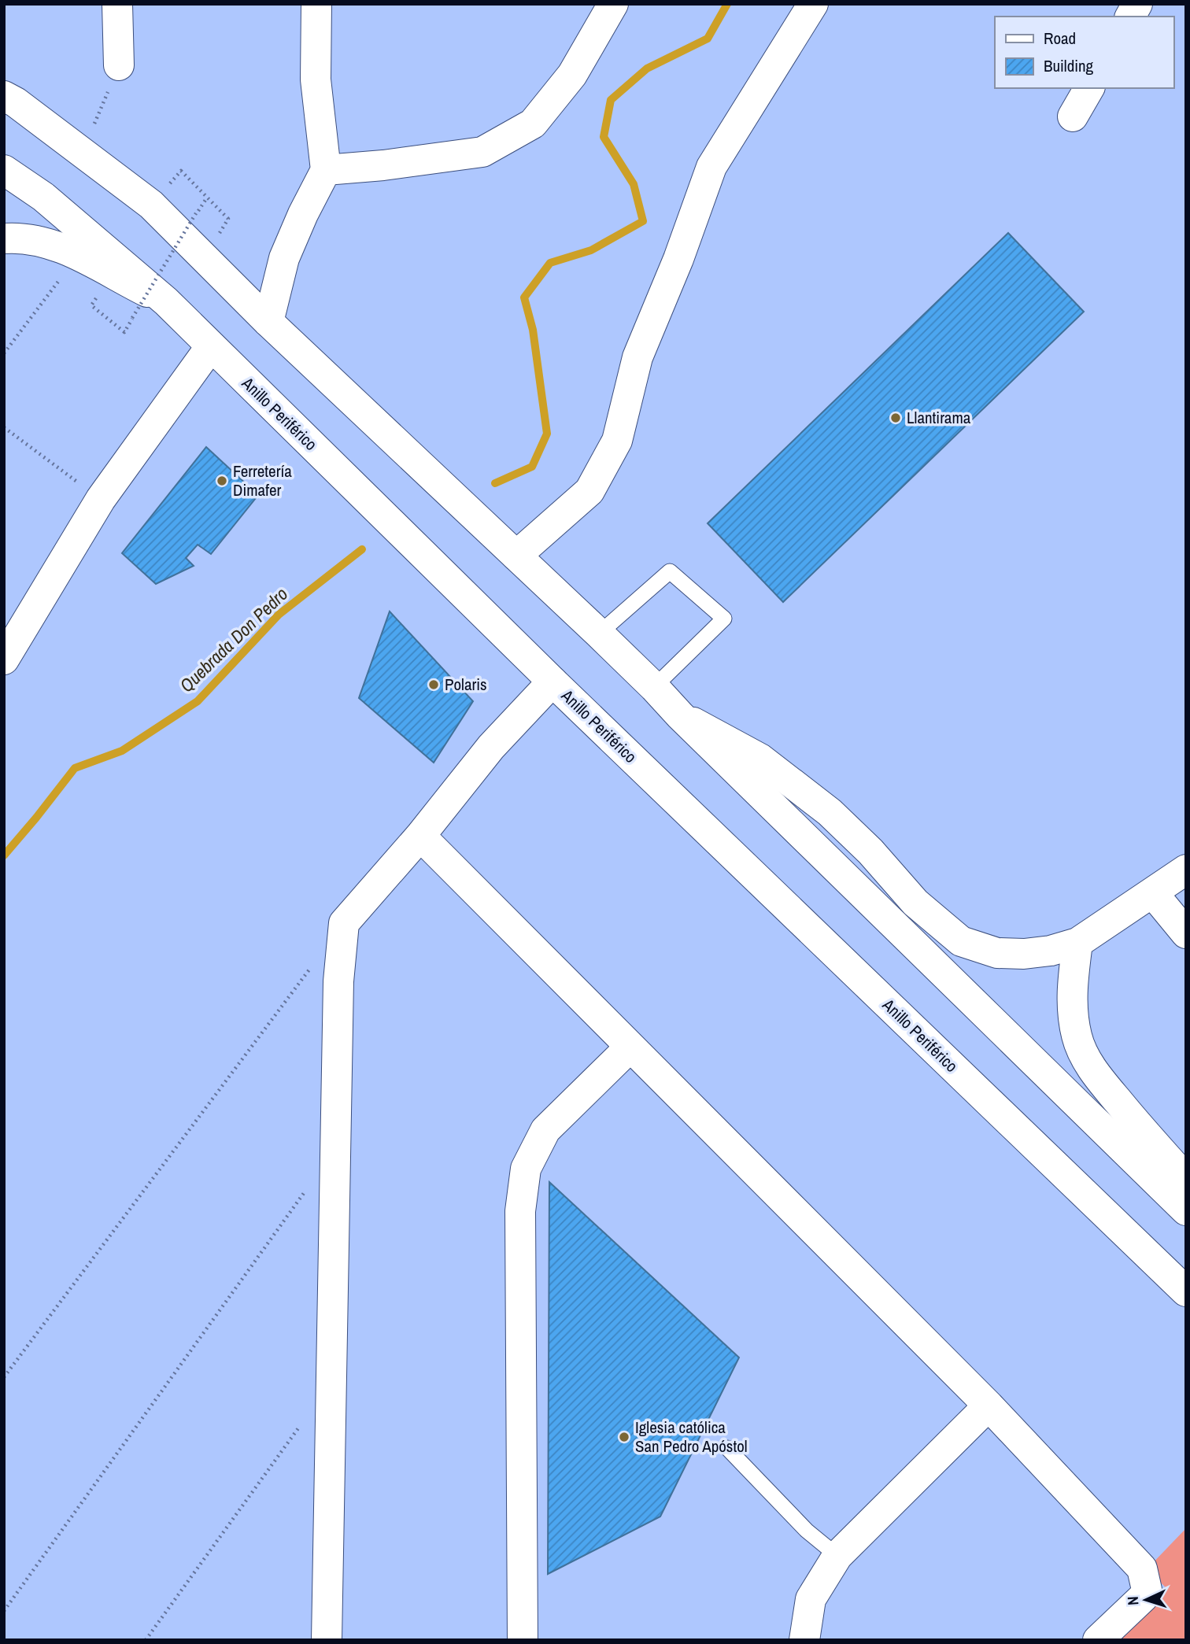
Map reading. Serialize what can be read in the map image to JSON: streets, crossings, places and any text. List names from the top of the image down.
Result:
{
  "streets": {
    "main road": ["Anillo Periférico"]
  },
  "water": ["Quebrada Don Pedro"],
  "places": [
    "Llantirama",
    "Ferretería Dimafer",
    "Polaris",
    "Iglesia católica San Pedro Apóstol"
  ],
  "legend": ["Road", "Building"],
  "north": "left"
}
